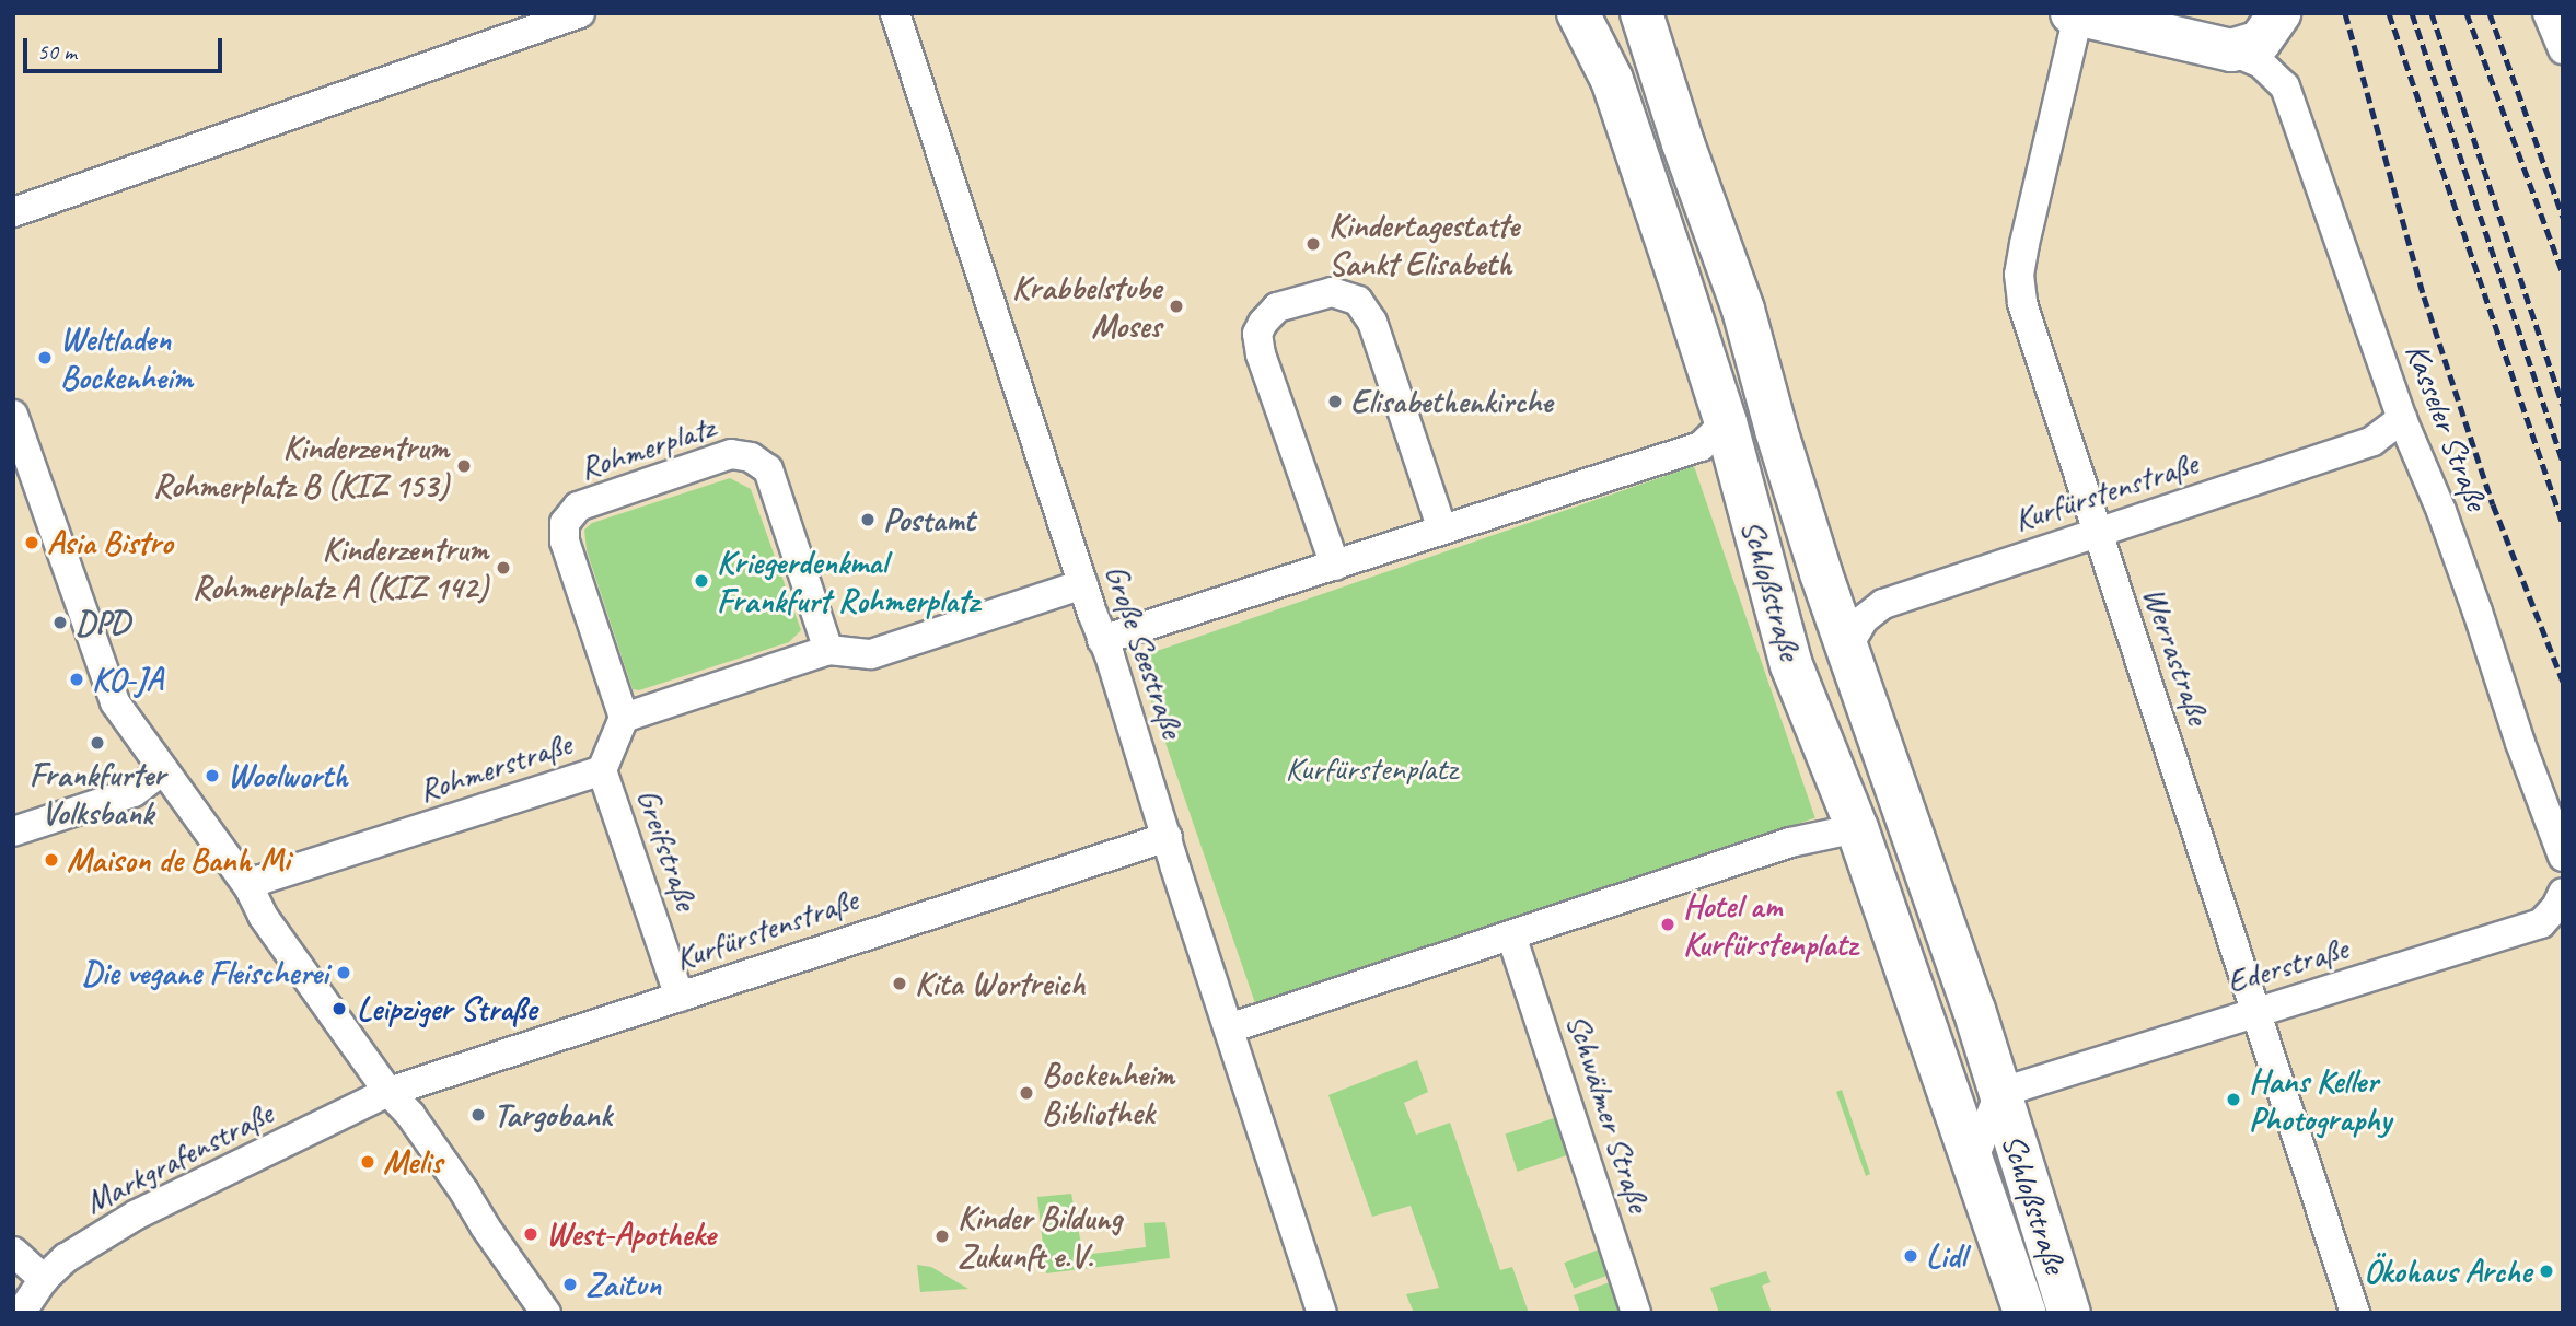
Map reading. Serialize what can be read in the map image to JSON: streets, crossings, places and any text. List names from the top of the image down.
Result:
{
  "streets": {
    "street": [
      "Kasseler Straße",
      "Rohmerplatz",
      "Kurfürstenstraße",
      "Schloßstraße",
      "Große Seestraße",
      "Werrastraße",
      "Rohmerstraße",
      "Greifstraße",
      "Ederstraße",
      "Schwälmer Straße",
      "Markgrafenstraße"
    ]
  },
  "crossings": [
    ["Kasseler Straße", "Kurfürstenstraße"],
    ["Rohmerplatz", "Rohmerstraße"],
    ["Kurfürstenstraße", "Schloßstraße"],
    ["Kurfürstenstraße", "Große Seestraße"],
    ["Kurfürstenstraße", "Werrastraße"],
    ["Kurfürstenstraße", "Greifstraße"],
    ["Kurfürstenstraße", "Markgrafenstraße"],
    ["Schloßstraße", "Ederstraße"],
    ["Werrastraße", "Ederstraße"],
    ["Rohmerstraße", "Greifstraße"]
  ],
  "parks": ["Kurfürstenplatz"],
  "places": [
    "Kindertagestatte Sankt Elisabeth",
    "Krabbelstube Moses",
    "Weltladen Bockenheim",
    "Elisabethenkirche",
    "Kinderzentrum Rohmerplatz B (KIZ 153)",
    "Postamt",
    "Asia Bistro",
    "Kinderzentrum Rohmerplatz A (KIZ 142)",
    "Kriegerdenkmal Frankfurt Rohmerplatz",
    "DPD",
    "KO-JA",
    "Frankfurter Volksbank",
    "Woolworth",
    "Maison de Banh Mi",
    "Hotel am Kurfürstenplatz",
    "Die vegane Fleischerei",
    "Kita Wortreich",
    "Leipziger Straße",
    "Bockenheim Bibliothek",
    "Hans Keller Photography",
    "Targobank",
    "Melis",
    "West-Apotheke",
    "Kinder Bildung Zukunft e.V.",
    "Lidl",
    "Ökohaus Arche",
    "Zaitun"
  ],
  "scale_bar": "50 m"
}
